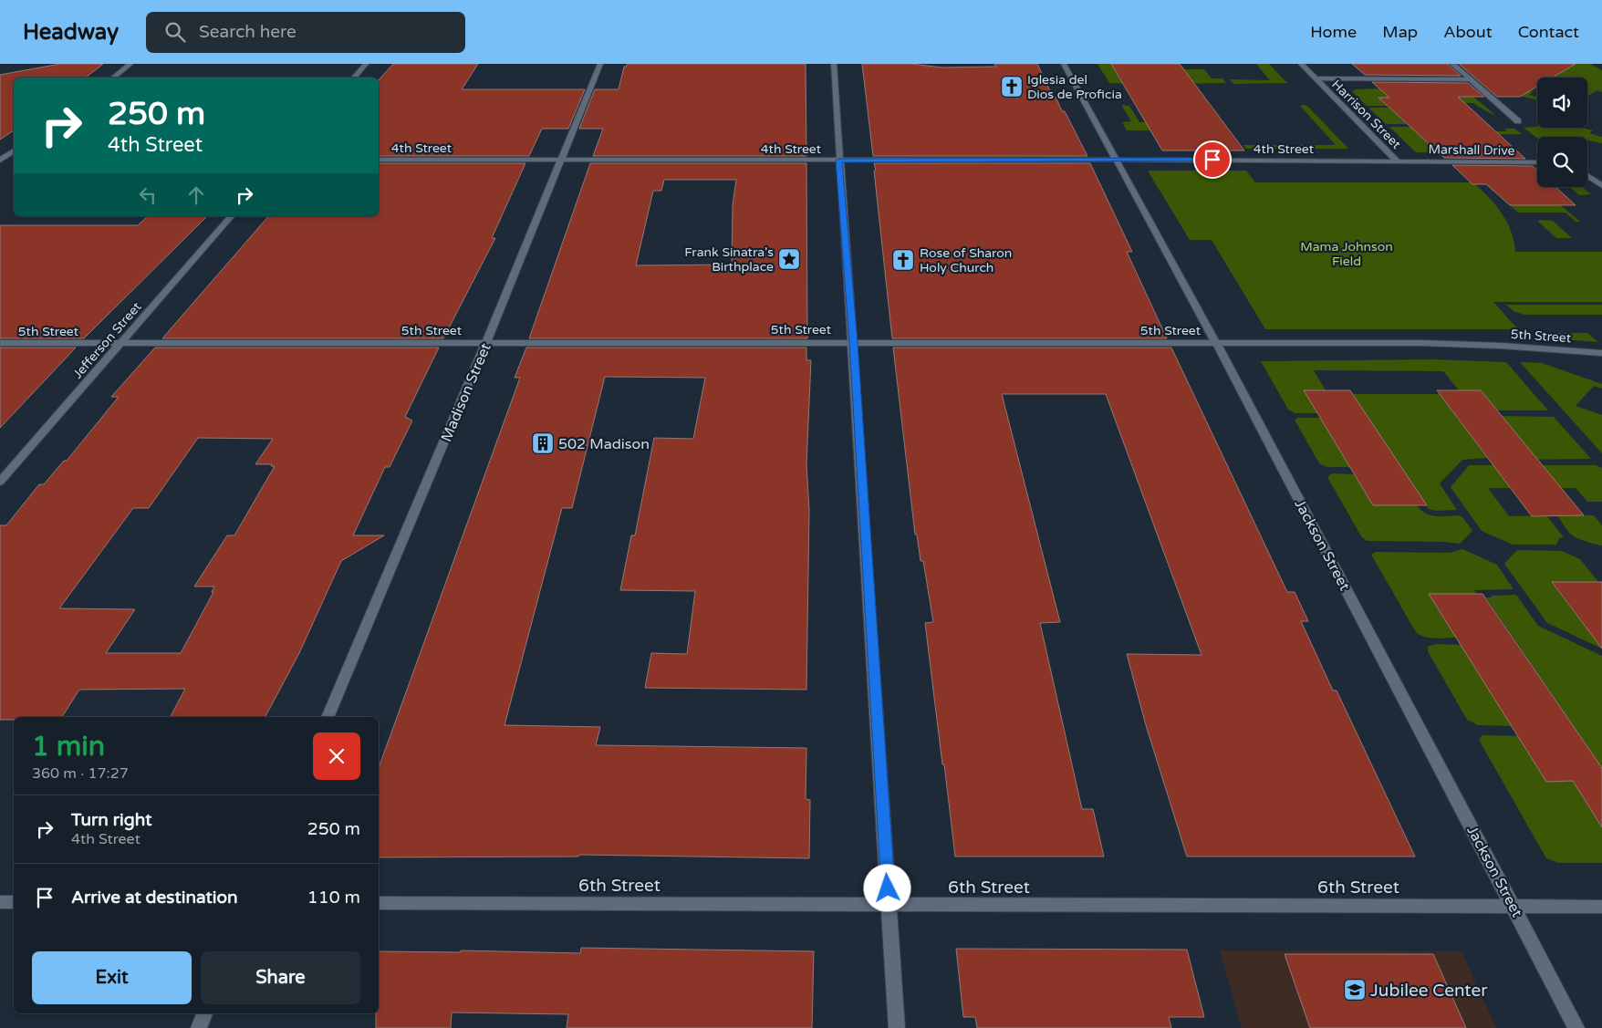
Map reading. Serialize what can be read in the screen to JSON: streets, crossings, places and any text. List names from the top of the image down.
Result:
{
  "streets": {
    "street": [
      "Harrison Street",
      "4th Street",
      "Marshall Drive",
      "5th Street",
      "Jefferson Street",
      "Madison Street",
      "Jackson Street",
      "6th Street"
    ]
  },
  "crossings": [
    ["Harrison Street", "4th Street"],
    ["Harrison Street", "Marshall Drive"],
    ["4th Street", "Marshall Drive"],
    ["4th Street", "Madison Street"],
    ["4th Street", "Jackson Street"],
    ["5th Street", "Jefferson Street"],
    ["5th Street", "Madison Street"],
    ["5th Street", "Jackson Street"],
    ["Jackson Street", "6th Street"]
  ],
  "parks": ["Mama Johnson Field"],
  "places": {
    "church": ["Iglesia del Dios de Proficia", "Rose of Sharon Holy Church"],
    "place": ["Frank Sinatra's Birthplace"],
    "building": ["502 Madison"],
    "school or university": ["Jubilee Center"]
  },
  "page": {
    "header": "Headway",
    "search": "Search here",
    "nav": [
      "Home",
      "Map",
      "About",
      "Contact"
    ],
    "turn": ["250 m", "4th Street"],
    "heading": ["1 min", "360 m · 17:27"],
    "list": [
      {
        "name": "Turn right",
        "note": "4th Street",
        "value": "250 m"
      },
      {
        "name": "Arrive at destination",
        "value": "110 m"
      }
    ],
    "buttons": ["Exit", "Share"]
  }
}
